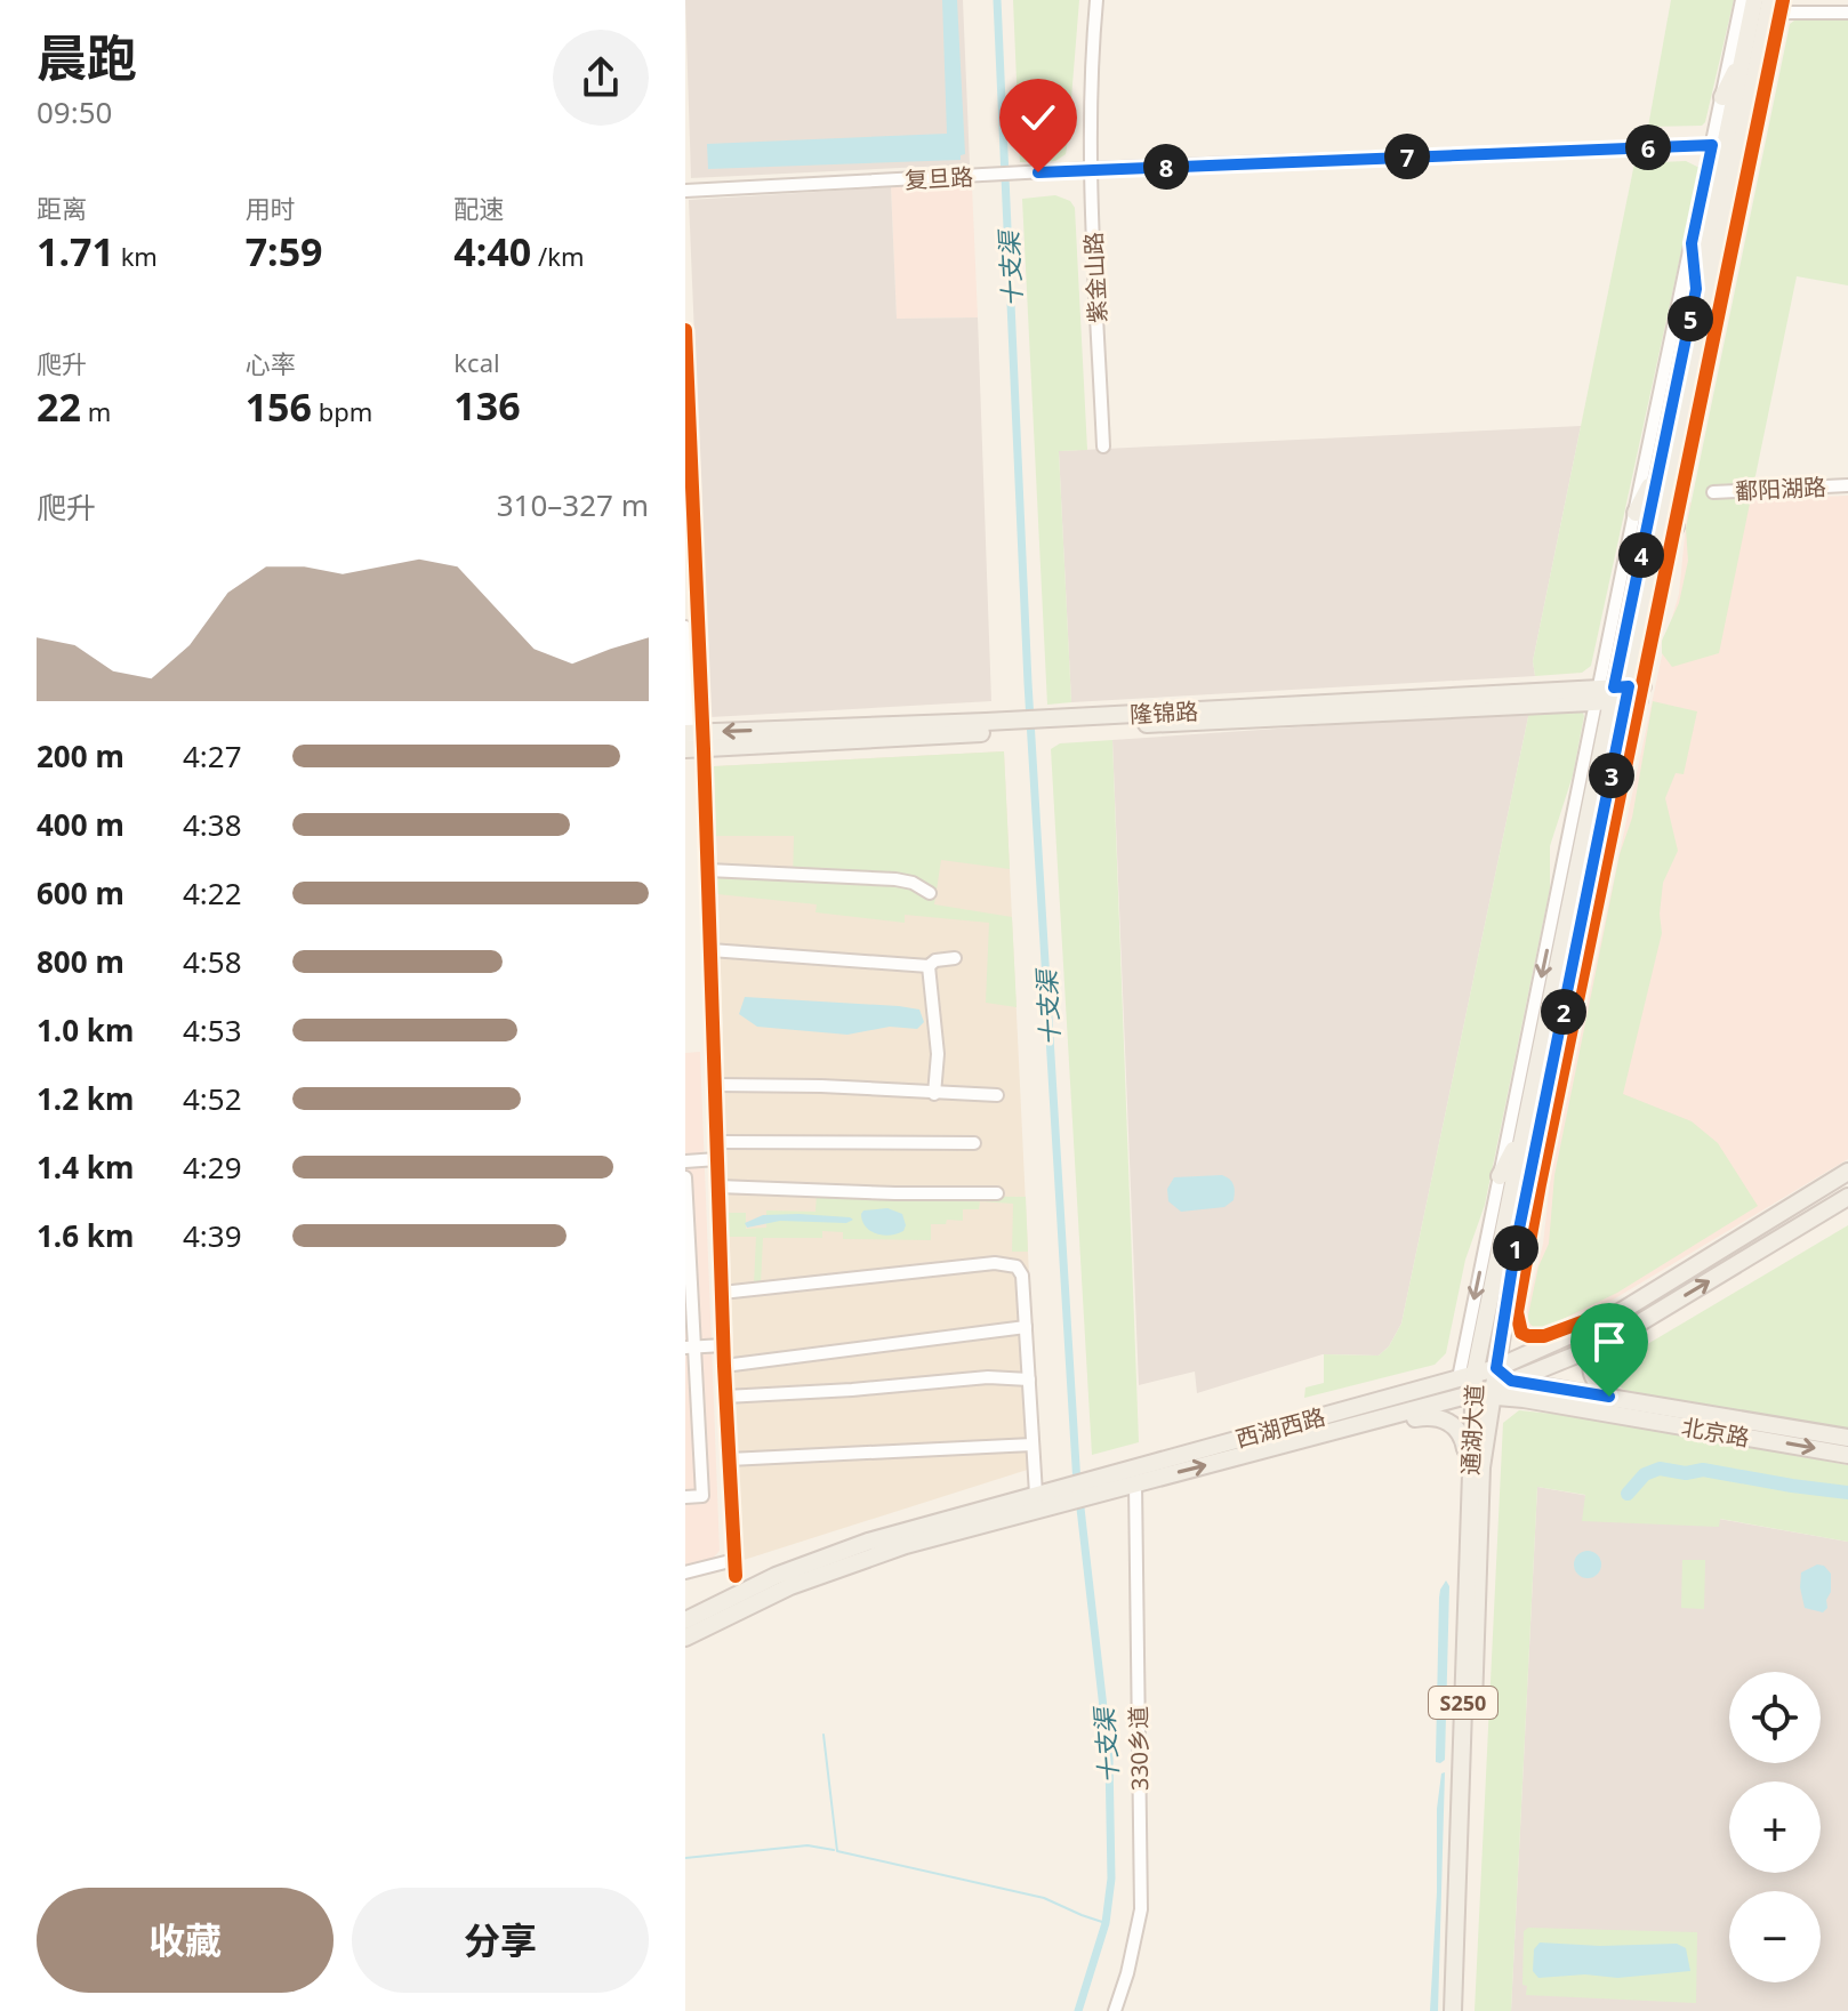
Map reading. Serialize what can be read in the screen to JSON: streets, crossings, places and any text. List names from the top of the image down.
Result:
{
  "streets": {
    "main road": [
      "隆锦路",
      "西湖西路",
      "通湖大道",
      "北京路",
      "S250"
    ],
    "street": [
      "复旦路",
      "紫金山路",
      "鄱阳湖路",
      "330乡道"
    ]
  },
  "crossings": [
    ["复旦路", "紫金山路"],
    ["复旦路", "通湖大道"],
    ["隆锦路", "通湖大道"],
    ["西湖西路", "通湖大道"],
    ["西湖西路", "北京路"],
    ["西湖西路", "330乡道"],
    ["通湖大道", "北京路"]
  ],
  "water": ["十支渠"],
  "page": {
    "heading": ["晨跑", "09:50"],
    "pins": [
      "6",
      "7",
      "8",
      "5",
      "4",
      "3",
      "2",
      "1"
    ],
    "stats": [
      ["距离", "1.71 km"],
      ["用时", "7:59"],
      ["配速", "4:40 /km"],
      ["爬升", "22 m"],
      ["心率", "156 bpm"],
      ["kcal", "136"]
    ],
    "chart": ["爬升", "310–327 m"],
    "list": [
      {
        "name": "200 m",
        "note": "4:27"
      },
      {
        "name": "400 m",
        "note": "4:38"
      },
      {
        "name": "600 m",
        "note": "4:22"
      },
      {
        "name": "800 m",
        "note": "4:58"
      },
      {
        "name": "1.0 km",
        "note": "4:53"
      },
      {
        "name": "1.2 km",
        "note": "4:52"
      },
      {
        "name": "1.4 km",
        "note": "4:29"
      },
      {
        "name": "1.6 km",
        "note": "4:39"
      }
    ],
    "map_buttons": ["+", "−"],
    "buttons": ["收藏", "分享"]
  }
}
